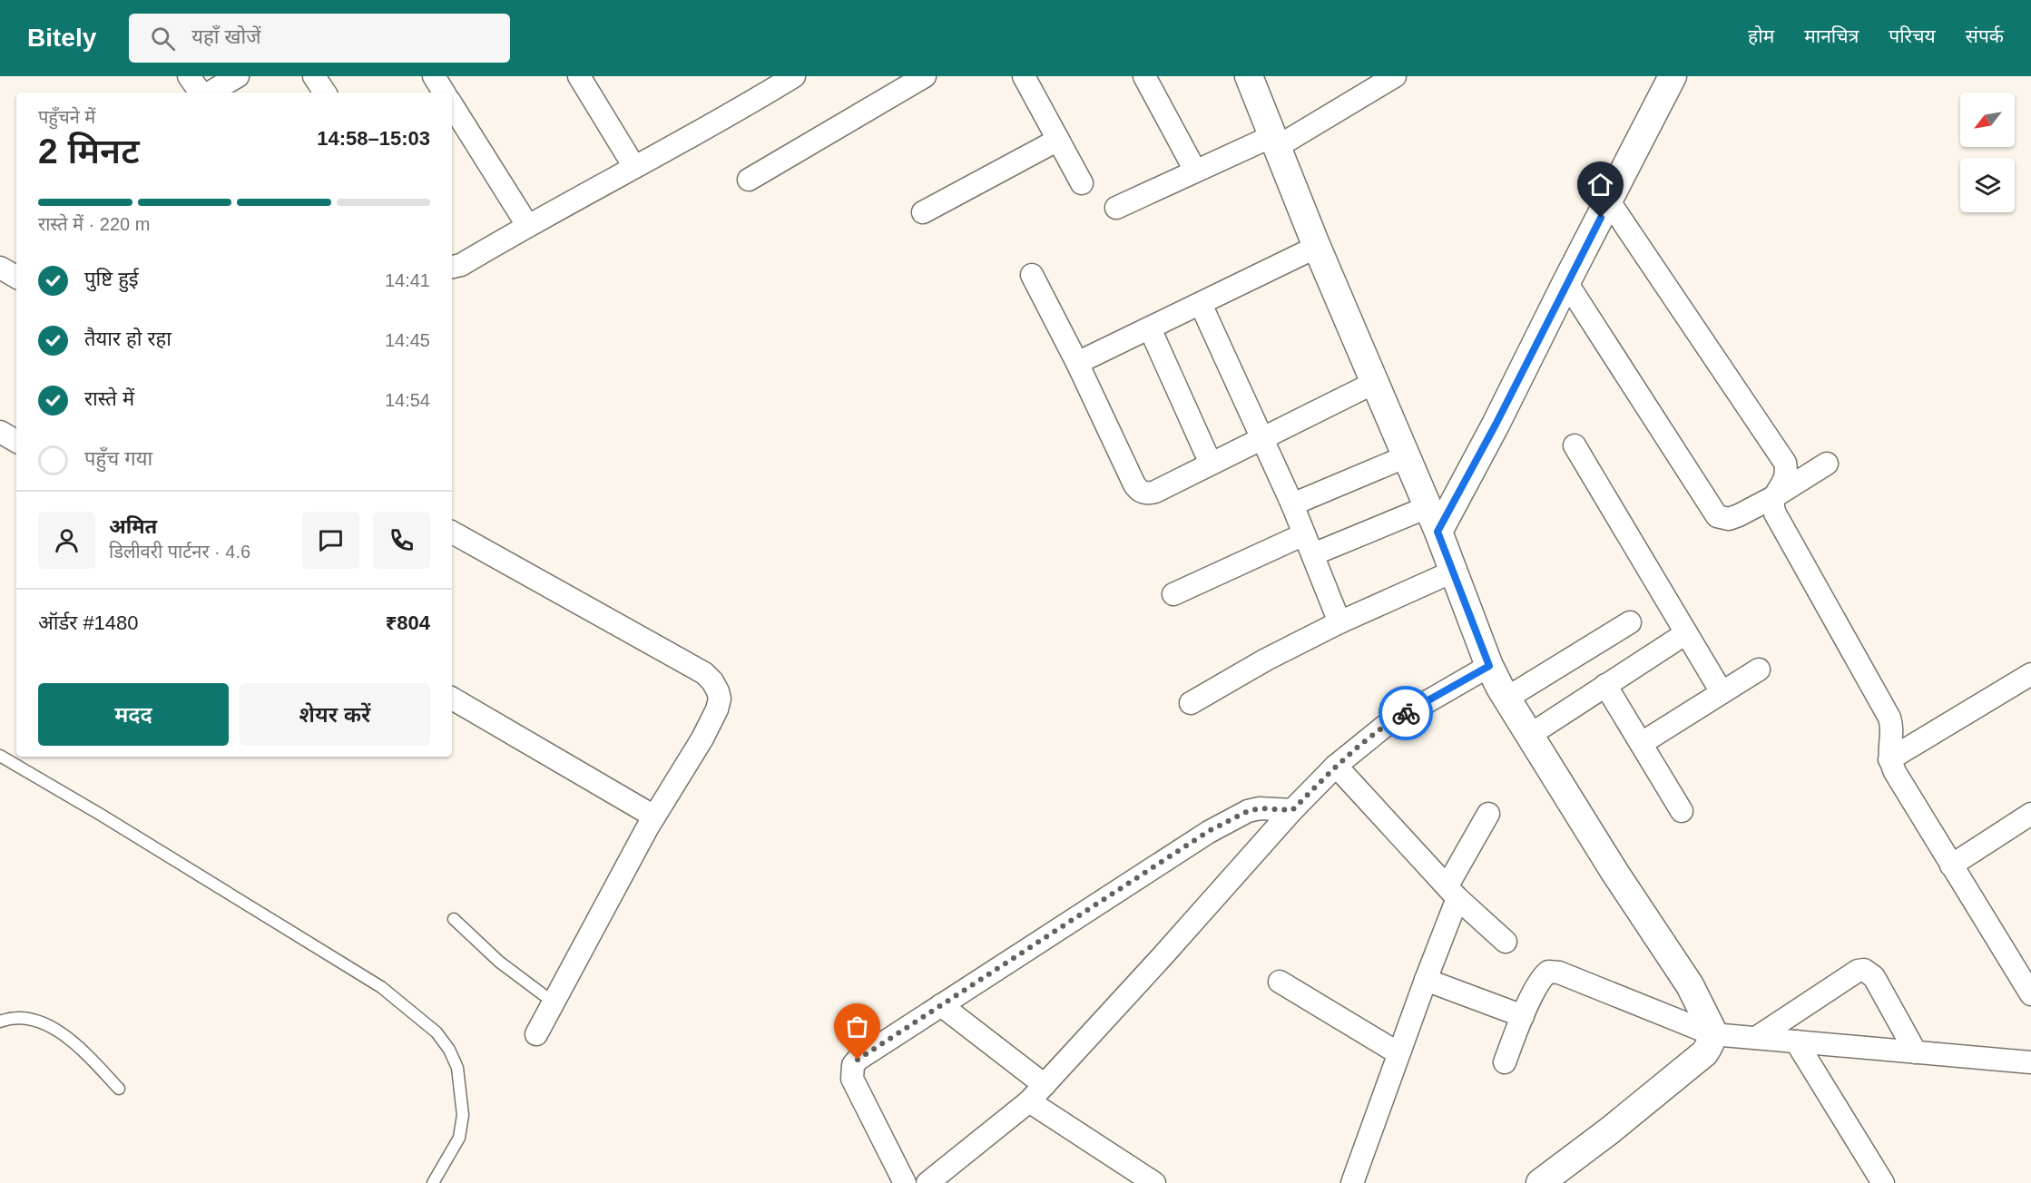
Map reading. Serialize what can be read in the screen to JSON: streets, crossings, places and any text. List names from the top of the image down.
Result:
{
  "north": "bottom left",
  "page": {
    "header": "Bitely",
    "search": "यहाँ खोजें",
    "nav": [
      "होम",
      "मानचित्र",
      "परिचय",
      "संपर्क"
    ],
    "heading": ["2 मिनट", "पहुँचने में", "14:58–15:03"],
    "panel": [
      "अमित",
      "डिलीवरी पार्टनर · 4.6",
      "ऑर्डर #1480",
      "₹804"
    ],
    "bar": "रास्ते में · 220 m",
    "list": [
      ["पुष्टि हुई", "14:41"],
      ["तैयार हो रहा", "14:45"],
      ["रास्ते में", "14:54"],
      "पहुँच गया"
    ],
    "buttons": ["मदद", "शेयर करें"]
  }
}
